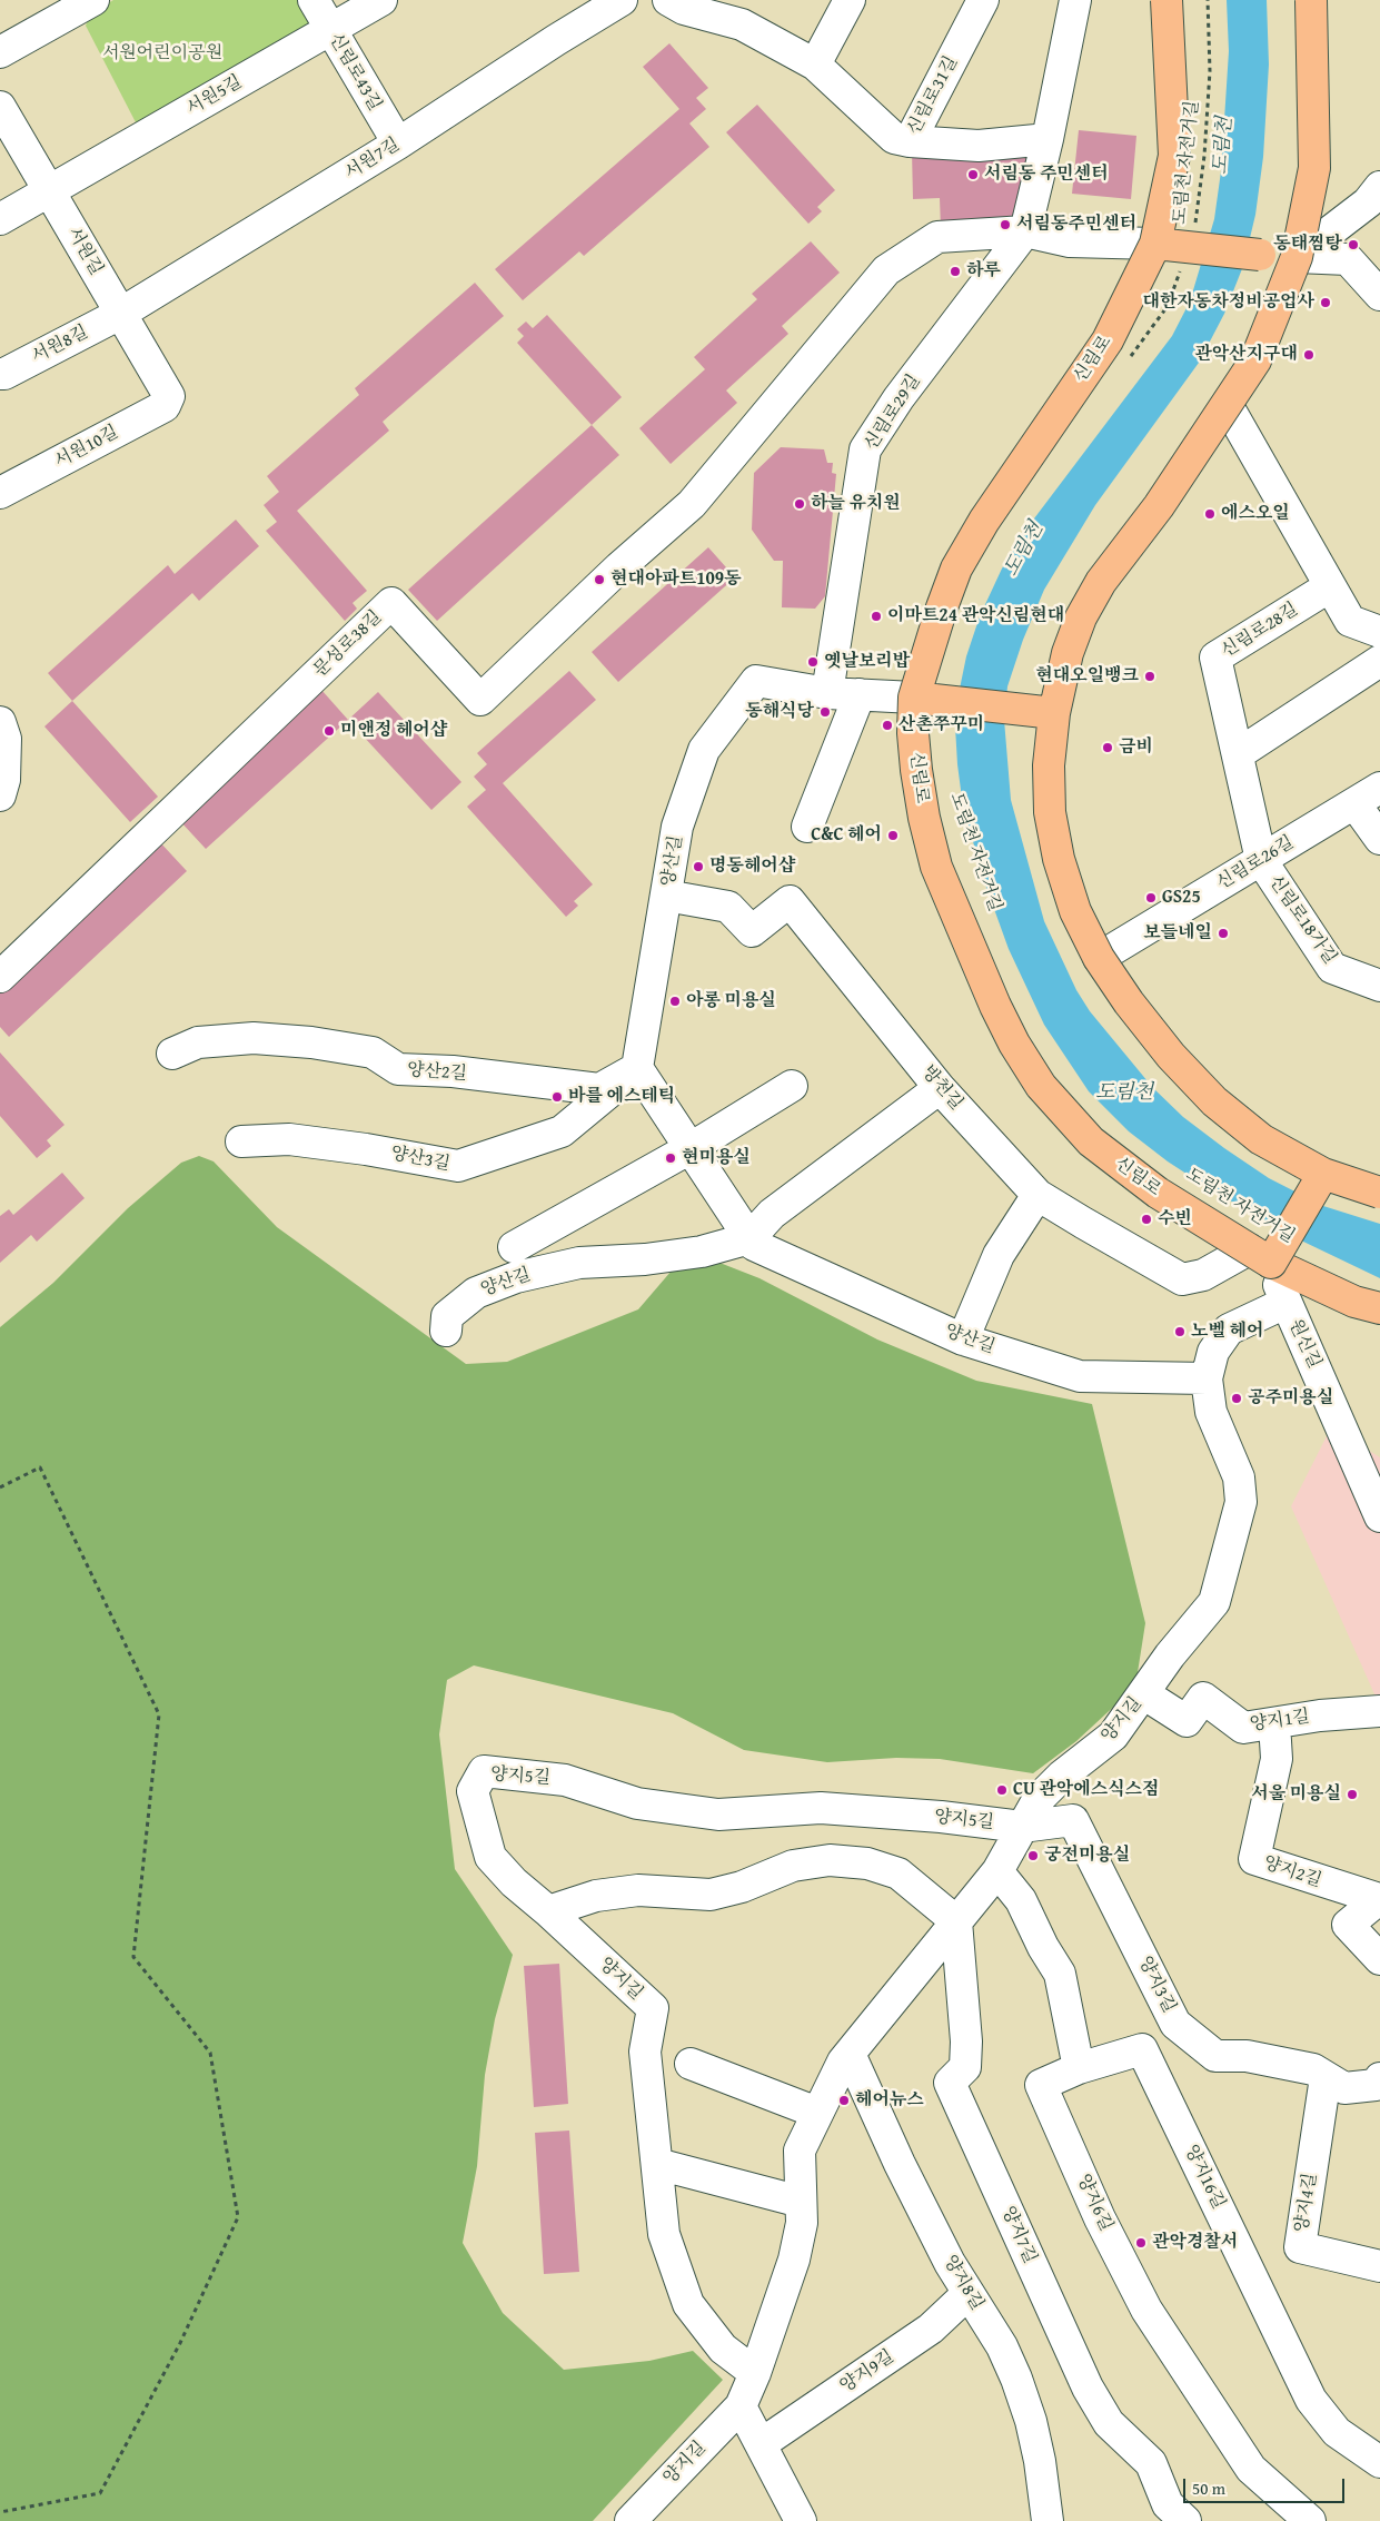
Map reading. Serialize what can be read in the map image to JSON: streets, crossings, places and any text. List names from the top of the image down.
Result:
{
  "streets": {
    "main road": ["신림로"],
    "street": [
      "신림로43길",
      "서원5길",
      "신림로31길",
      "서원7길",
      "서원길",
      "서원8길",
      "신림로29길",
      "서원10길",
      "신림로28길",
      "문성로38길",
      "양산길",
      "신림로26길",
      "신림로18가길",
      "양산2길",
      "방천길",
      "양산3길",
      "원신길",
      "양지길",
      "양지1길",
      "양지5길",
      "양지2길",
      "양지3길",
      "양지16길",
      "양지6길",
      "양지4길",
      "양지7길",
      "양지8길",
      "양지9길"
    ],
    "path": ["도림천 자전거길"]
  },
  "crossings": [
    ["신림로43길", "서원5길"],
    ["신림로43길", "서원7길"],
    ["서원5길", "서원길"],
    ["서원7길", "서원길"],
    ["서원7길", "서원8길"],
    ["서원길", "서원8길"],
    ["서원길", "서원10길"],
    ["신림로", "양산길"],
    ["신림로", "방천길"],
    ["신림로", "원신길"],
    ["신림로29길", "문성로38길"],
    ["신림로29길", "양산길"],
    ["신림로28길", "신림로26길"],
    ["신림로28길", "신림로18가길"],
    ["양산길", "양산2길"],
    ["양산길", "방천길"],
    ["양산길", "양산3길"],
    ["양산길", "양지길"],
    ["신림로26길", "신림로18가길"],
    ["양산2길", "양산3길"],
    ["방천길", "원신길"],
    ["원신길", "양지길"],
    ["양지길", "양지1길"],
    ["양지길", "양지5길"],
    ["양지길", "양지3길"],
    ["양지길", "양지7길"],
    ["양지길", "양지8길"],
    ["양지1길", "양지2길"],
    ["양지5길", "양지3길"],
    ["양지3길", "양지4길"],
    ["양지16길", "양지6길"],
    ["양지8길", "양지9길"]
  ],
  "water": ["도림천"],
  "parks": ["서원어린이공원"],
  "places": [
    "서림동 주민센터",
    "서림동주민센터",
    "동태찜탕",
    "하루",
    "대한자동차정비공업사",
    "관악산지구대",
    "하늘 유치원",
    "에스오일",
    "현대아파트109동",
    "이마트24 관악신림현대",
    "옛날보리밥",
    "현대오일뱅크",
    "동해식당",
    "산촌쭈꾸미",
    "미앤정 헤어샵",
    "금비",
    "C&C 헤어",
    "명동헤어샵",
    "GS25",
    "보들네일",
    "아롱 미용실",
    "바를 에스테틱",
    "현미용실",
    "수빈",
    "노벨 헤어",
    "공주미용실",
    "CU 관악에스식스점",
    "서울 미용실",
    "궁전미용실",
    "헤어뉴스",
    "관악경찰서"
  ],
  "scale_bar": "50 m"
}
